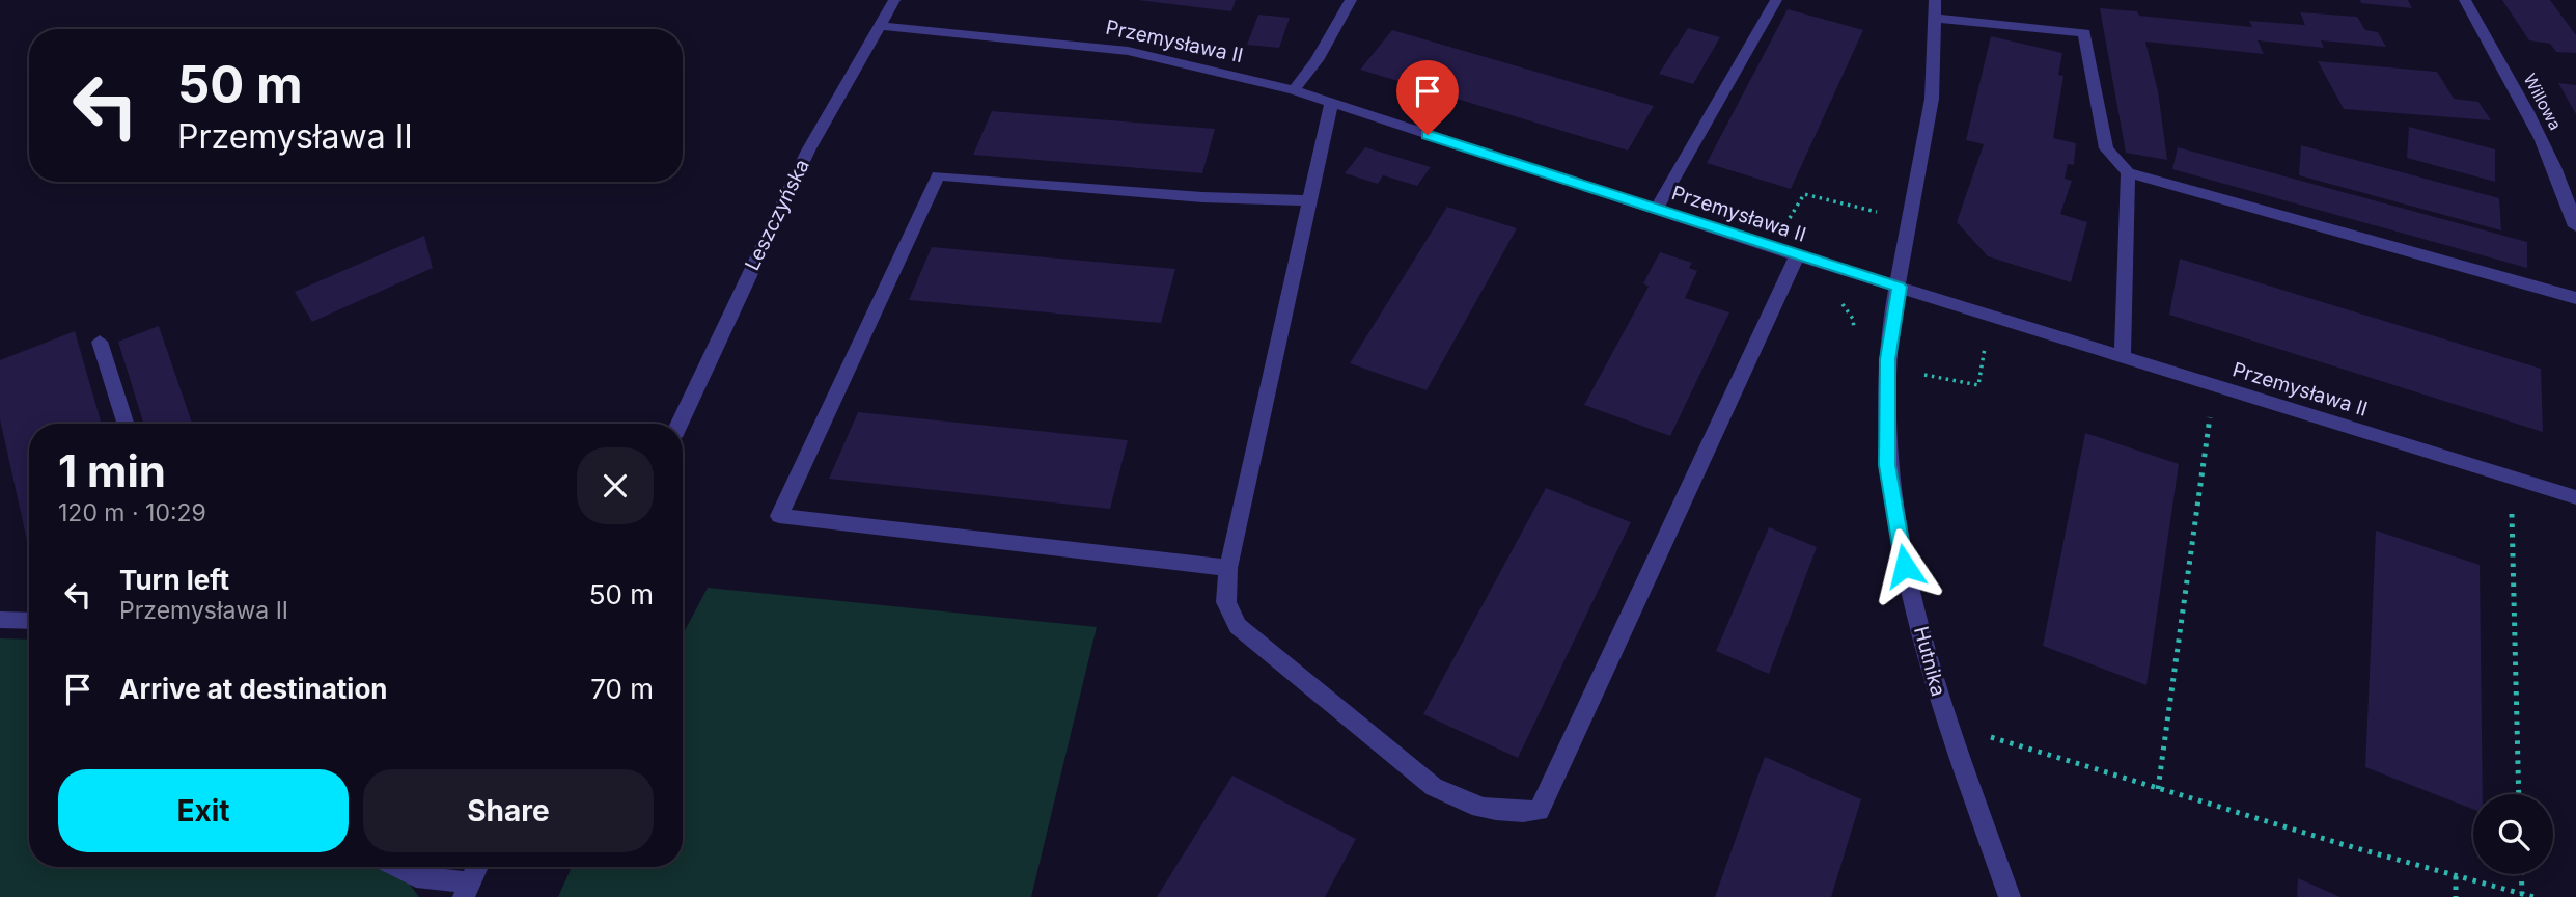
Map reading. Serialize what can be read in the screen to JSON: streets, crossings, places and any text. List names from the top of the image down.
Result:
{
  "streets": {
    "street": [
      "Przemysława II",
      "Willowa",
      "Leszczyńska",
      "Hutnika"
    ]
  },
  "crossings": [
    ["Przemysława II", "Leszczyńska"],
    ["Przemysława II", "Hutnika"]
  ],
  "page": {
    "turn": ["50 m", "Przemysława II"],
    "heading": ["1 min", "120 m · 10:29"],
    "list": [
      {
        "name": "Turn left",
        "note": "Przemysława II",
        "value": "50 m"
      },
      {
        "name": "Arrive at destination",
        "value": "70 m"
      }
    ],
    "buttons": ["Exit", "Share"]
  }
}
